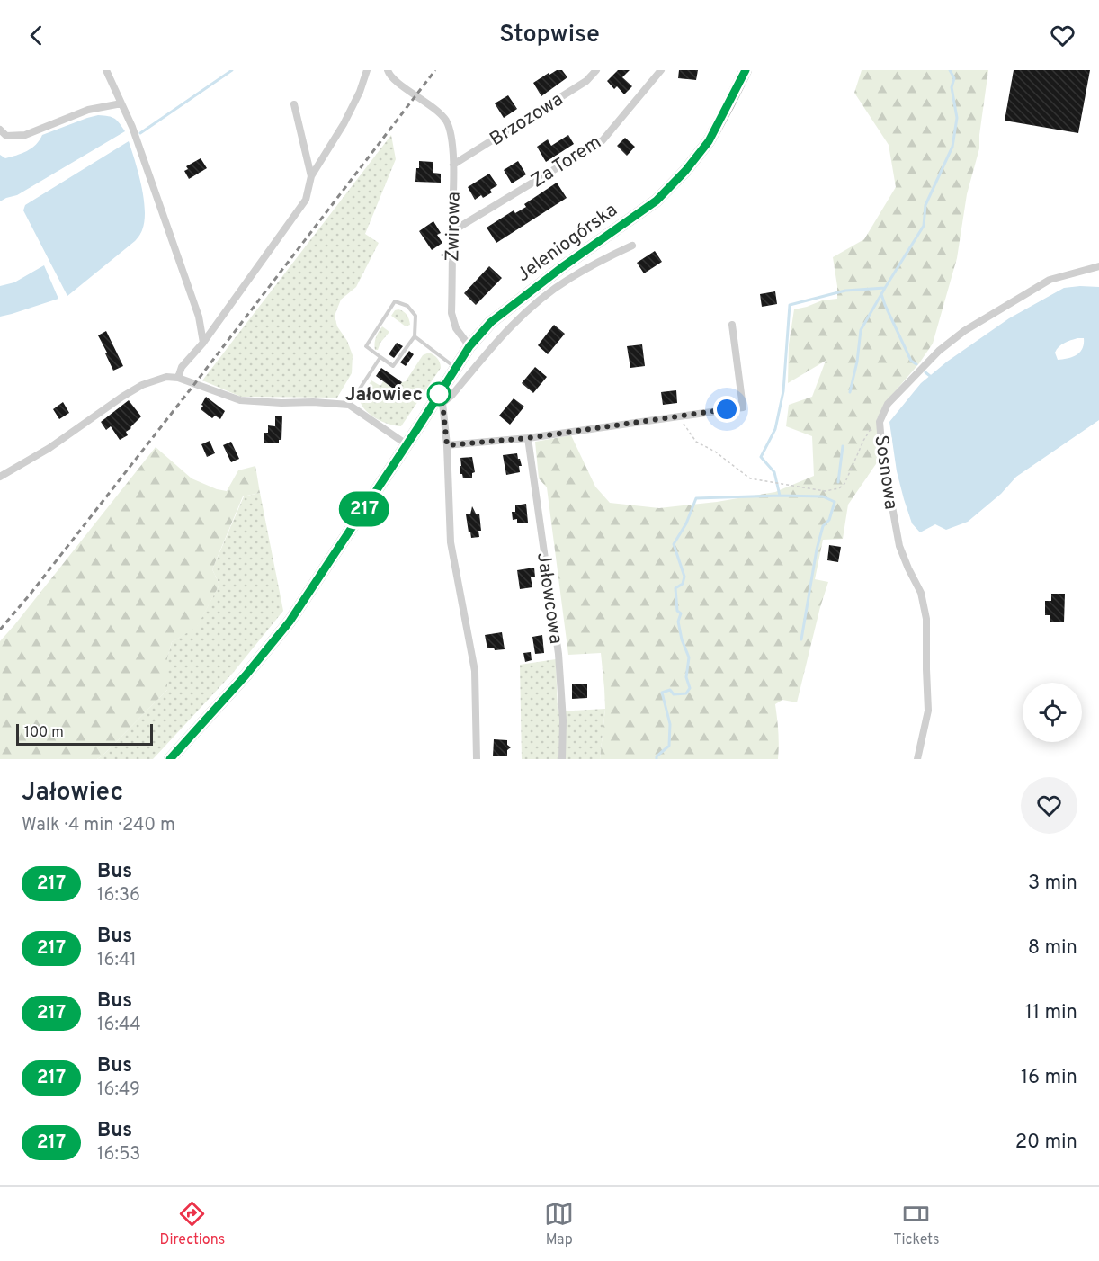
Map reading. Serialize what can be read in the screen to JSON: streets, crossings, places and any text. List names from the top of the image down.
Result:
{
  "streets": {
    "main road": ["Jeleniogórska"],
    "street": [
      "Brzozowa",
      "Za Torem",
      "Żwirowa",
      "Sosnowa",
      "Jałowcowa"
    ]
  },
  "crossings": [
    ["Brzozowa", "Żwirowa"],
    ["Za Torem", "Żwirowa"],
    ["Żwirowa", "Jeleniogórska"]
  ],
  "places": ["Jałowiec"],
  "lines": ["bus line 217"],
  "scale_bar": "100 m",
  "page": {
    "header": "Stopwise",
    "on_map": "217",
    "scale": "100 m",
    "heading": ["Jałowiec", "Walk · 4 min · 240 m"],
    "list": [
      {
        "mark": "217",
        "name": "Bus",
        "note": "16:36",
        "value": "3 min"
      },
      {
        "mark": "217",
        "name": "Bus",
        "note": "16:41",
        "value": "8 min"
      },
      {
        "mark": "217",
        "name": "Bus",
        "note": "16:44",
        "value": "11 min"
      },
      {
        "mark": "217",
        "name": "Bus",
        "note": "16:49",
        "value": "16 min"
      },
      {
        "mark": "217",
        "name": "Bus",
        "note": "16:53",
        "value": "20 min"
      }
    ],
    "tabs": ["Directions", "Map", "Tickets"]
  }
}
